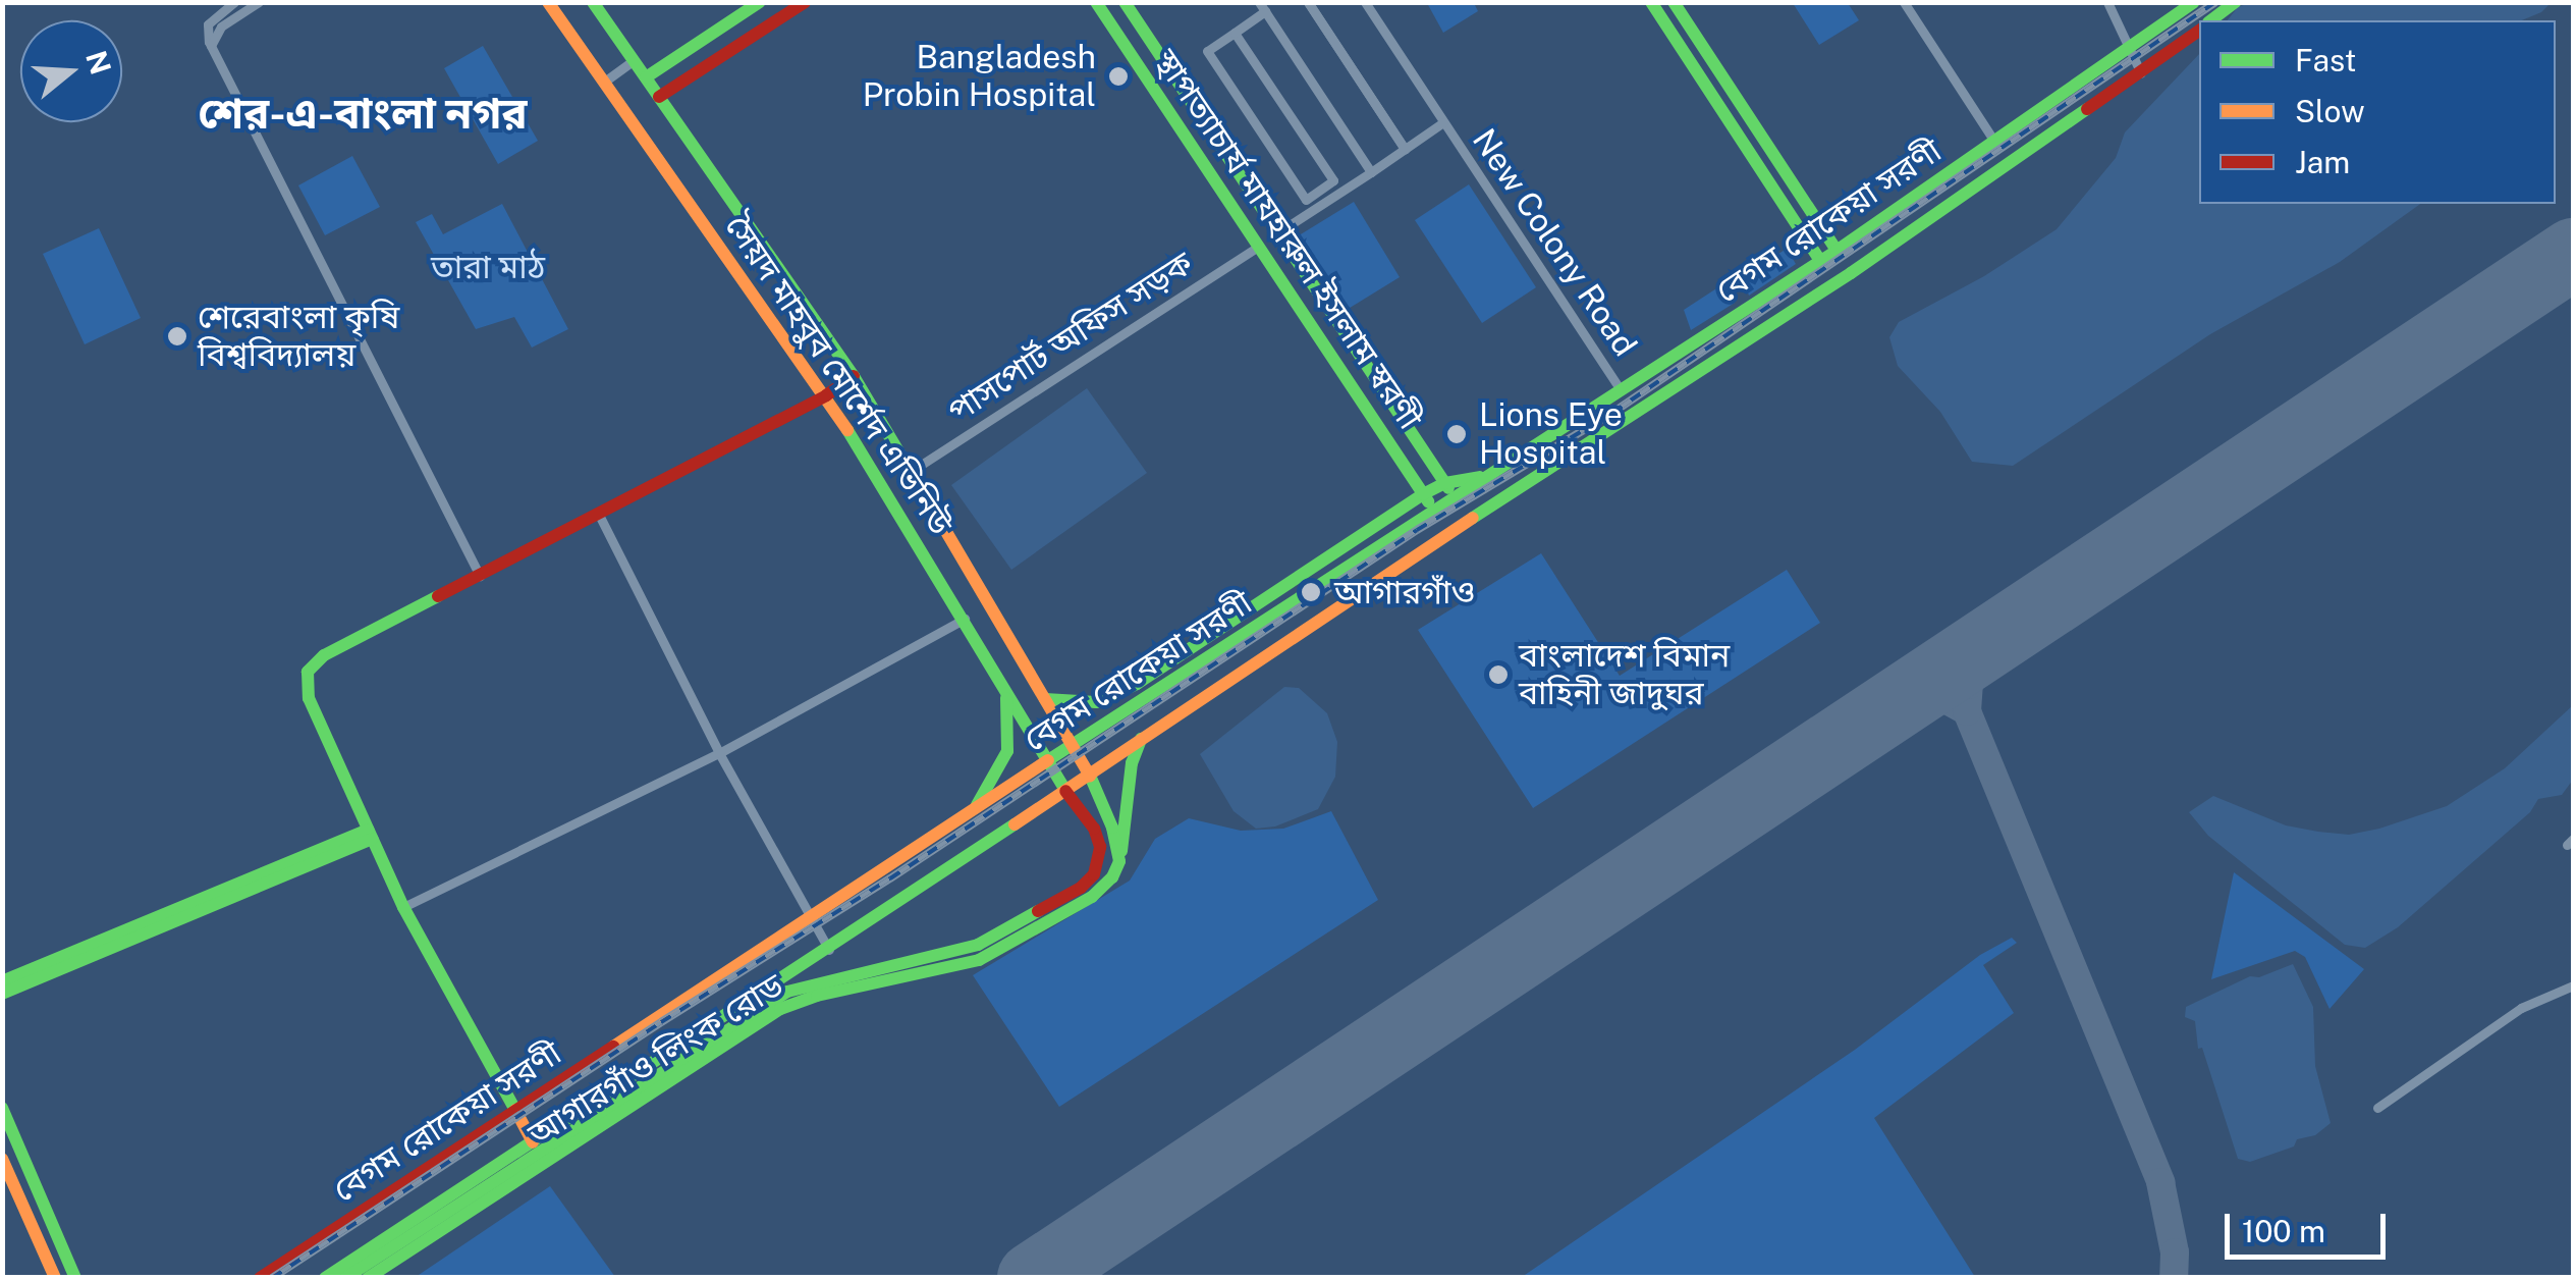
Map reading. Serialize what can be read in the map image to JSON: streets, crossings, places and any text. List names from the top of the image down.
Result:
{
  "streets": {
    "main road": [
      "বেগম রোকেয়া সরণী",
      "স্থাপত্যাচার্য মাযহারুল ইসলাম স্বরণী",
      "সৈয়দ মাহবুব মোর্শেদ এভিনিউ",
      "আগারগাঁও লিংক রোড"
    ],
    "street": ["New Colony Road", "পাসপোর্ট অফিস সড়ক"]
  },
  "crossings": [
    ["বেগম রোকেয়া সরণী", "স্থাপত্যাচার্য মাযহারুল ইসলাম স্বরণী"],
    ["বেগম রোকেয়া সরণী", "New Colony Road"],
    ["বেগম রোকেয়া সরণী", "সৈয়দ মাহবুব মোর্শেদ এভিনিউ"],
    ["বেগম রোকেয়া সরণী", "আগারগাঁও লিংক রোড"],
    ["স্থাপত্যাচার্য মাযহারুল ইসলাম স্বরণী", "New Colony Road"],
    ["স্থাপত্যাচার্য মাযহারুল ইসলাম স্বরণী", "পাসপোর্ট অফিস সড়ক"],
    ["পাসপোর্ট অফিস সড়ক", "সৈয়দ মাহবুব মোর্শেদ এভিনিউ"],
    ["সৈয়দ মাহবুব মোর্শেদ এভিনিউ", "আগারগাঁও লিংক রোড"]
  ],
  "districts": ["শের-এ-বাংলা নগর"],
  "parks": ["তারা মাঠ"],
  "places": [
    "Bangladesh Probin Hospital",
    "শেরেবাংলা কৃষি বিশ্ববিদ্যালয়",
    "Lions Eye Hospital",
    "আগারগাঁও",
    "বাংলাদেশ বিমান বাহিনী জাদুঘর"
  ],
  "legend": ["Fast", "Slow", "Jam"],
  "scale_bar": "100 m",
  "north": "right"
}
